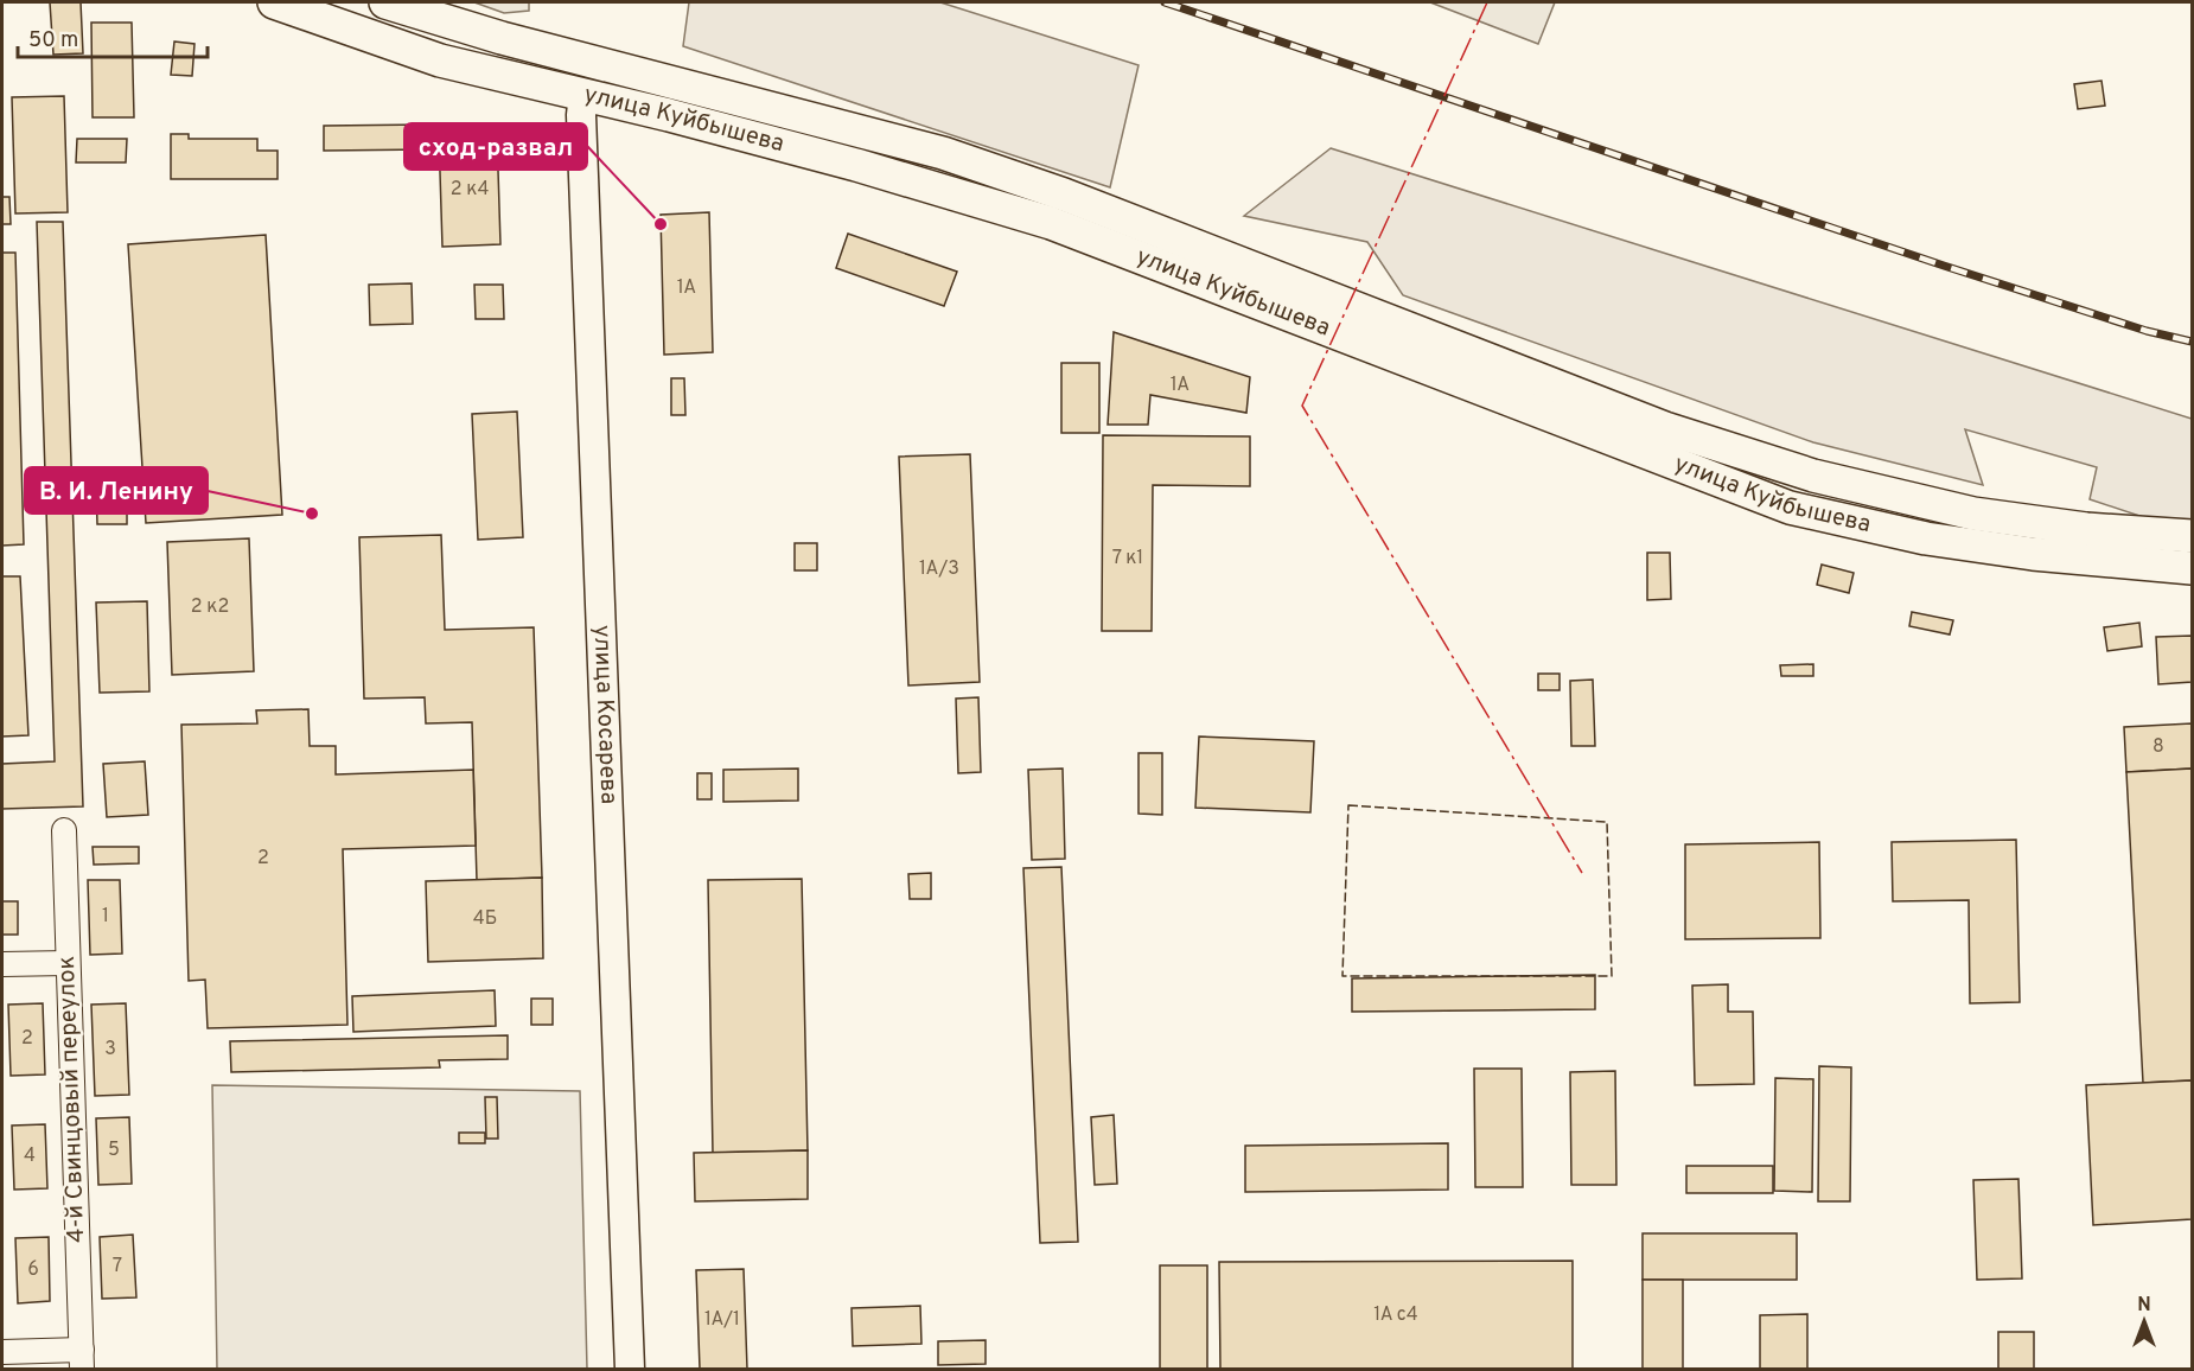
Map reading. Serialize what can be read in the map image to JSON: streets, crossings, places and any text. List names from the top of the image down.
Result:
{
  "streets": {
    "main road": ["улица Куйбышева", "улица Косарева"],
    "street": ["4-й Свинцовый переулок"]
  },
  "crossings": [
    ["улица Куйбышева", "улица Косарева"]
  ],
  "places": ["сход-развал", "В. И. Ленину"],
  "house_numbers": [
    "2 к4",
    "1А",
    "1А",
    "7 к1",
    "1А/3",
    "2 к2",
    "8",
    "2",
    "1",
    "4Б",
    "2",
    "3",
    "5",
    "4",
    "7",
    "6",
    "1А с4",
    "1А/1"
  ],
  "scale_bar": "50 m",
  "north": "top"
}
